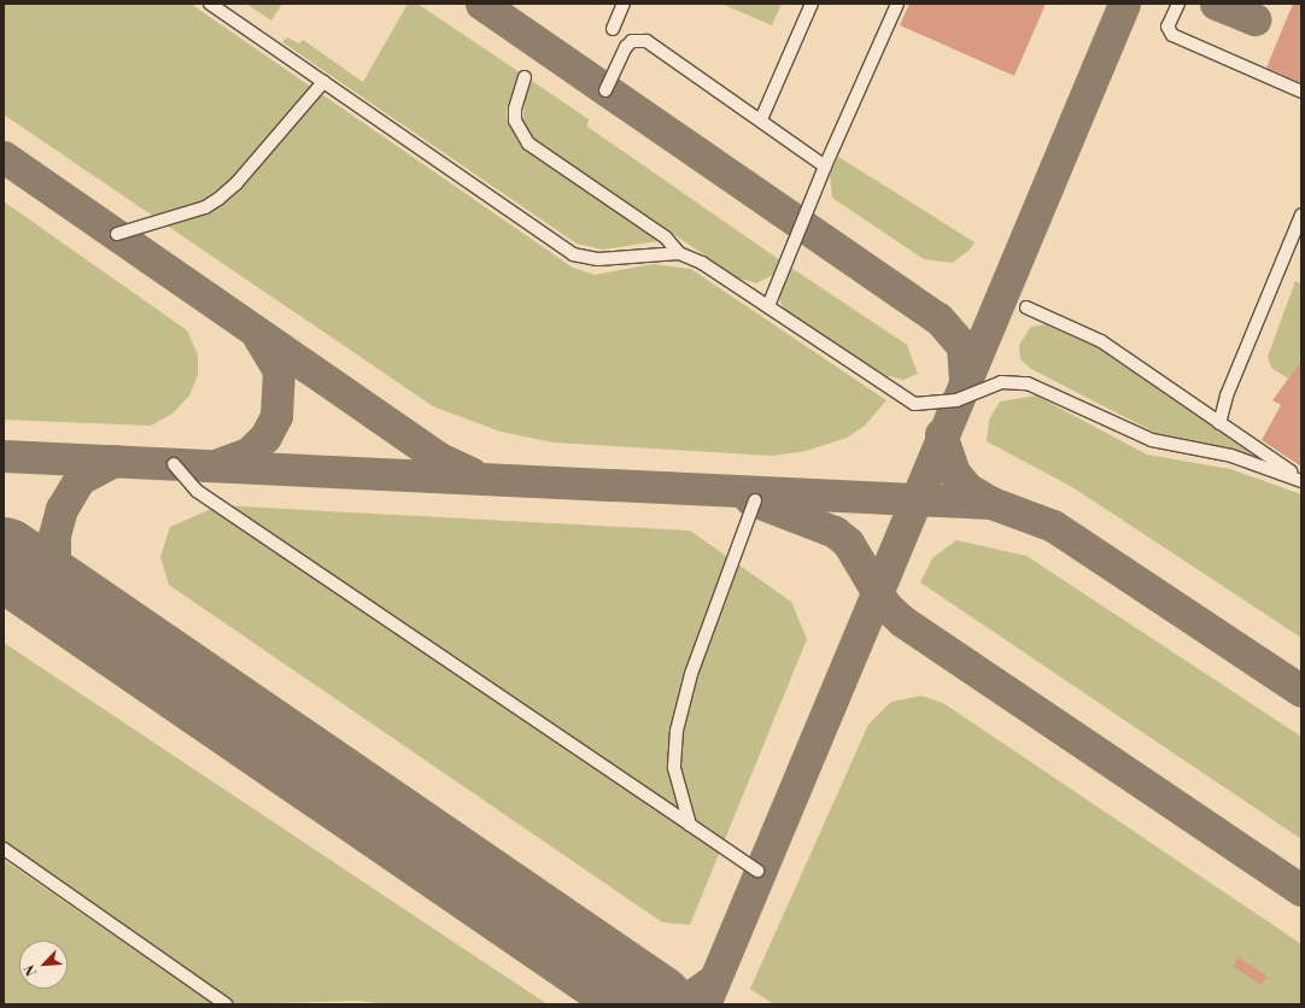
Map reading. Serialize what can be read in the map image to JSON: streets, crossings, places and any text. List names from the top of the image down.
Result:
{
  "north": "bottom left"
}
